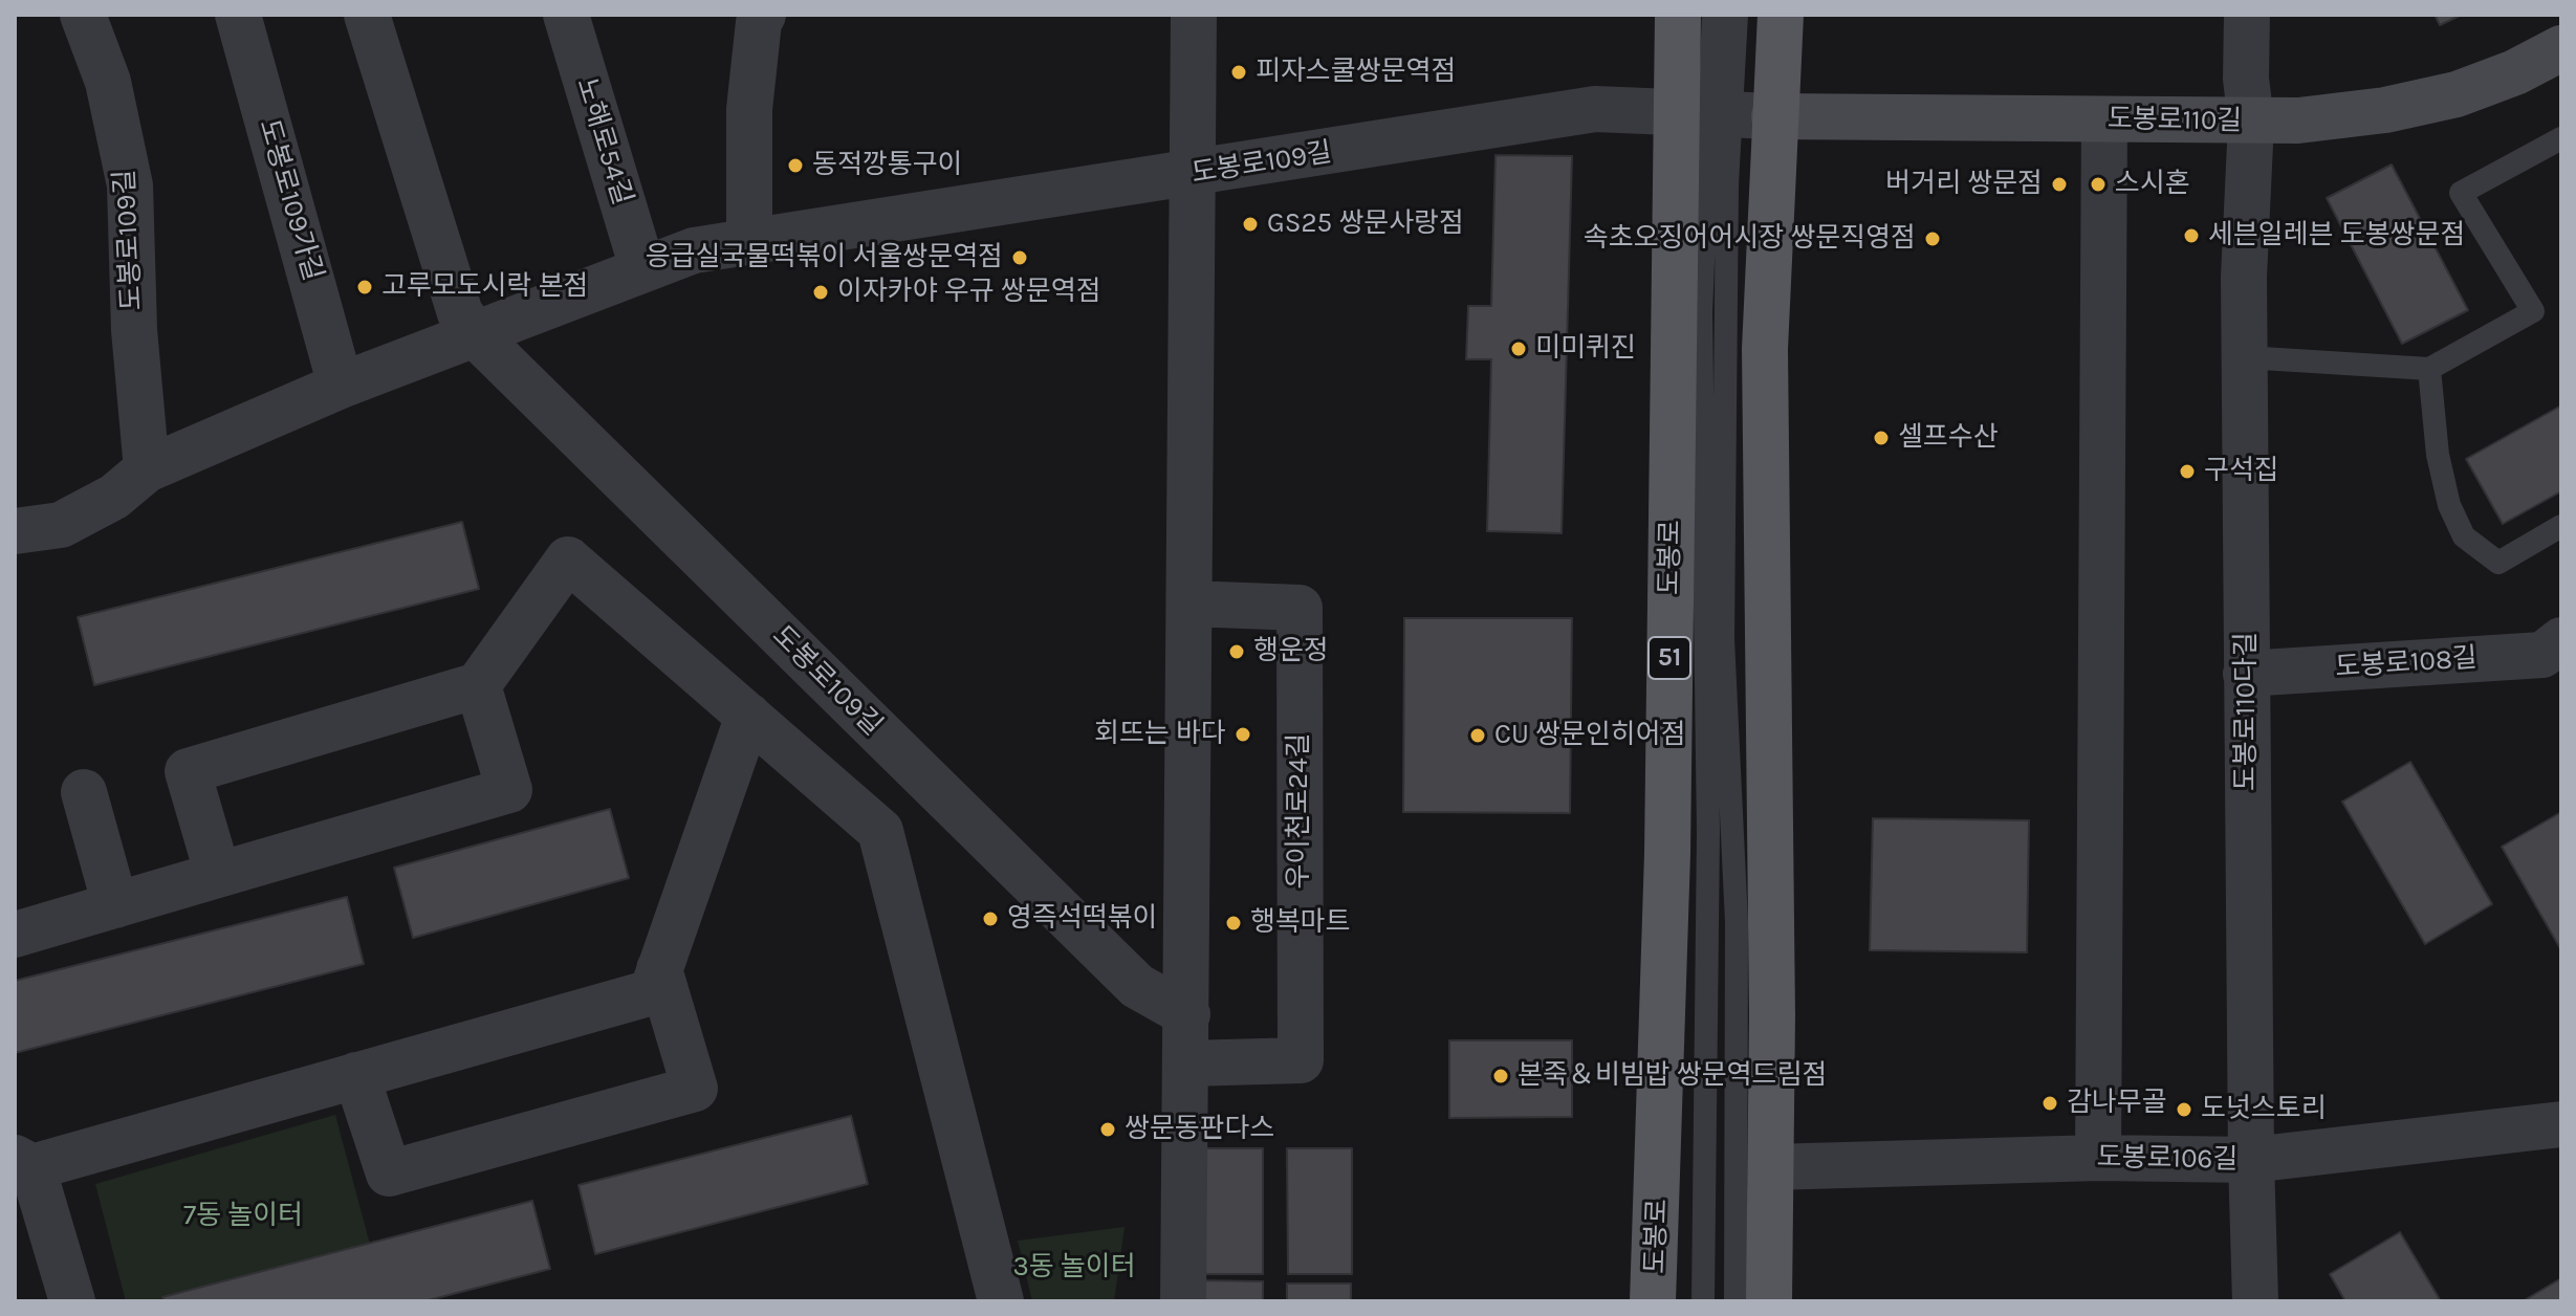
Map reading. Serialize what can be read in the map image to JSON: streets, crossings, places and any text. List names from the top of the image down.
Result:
{
  "streets": {
    "main road": ["도봉로", "51"],
    "street": [
      "도봉로110길",
      "노해로54길",
      "도봉로109길",
      "도봉로109가길",
      "도봉로108길",
      "도봉로110다길",
      "우이천로24길",
      "도봉로106길"
    ]
  },
  "crossings": [
    ["도봉로110길", "도봉로109길"],
    ["도봉로110길", "도봉로"],
    ["도봉로110길", "도봉로110다길"],
    ["노해로54길", "도봉로109길"],
    ["도봉로109길", "도봉로109가길"],
    ["도봉로109길", "도봉로"],
    ["도봉로", "도봉로106길"],
    ["도봉로108길", "도봉로110다길"],
    ["도봉로110다길", "도봉로106길"]
  ],
  "parks": ["7동 놀이터", "3동 놀이터"],
  "places": [
    "피자스쿨쌍문역점",
    "동적깡통구이",
    "버거리 쌍문점",
    "스시혼",
    "GS25 쌍문사랑점",
    "세븐일레븐 도봉쌍문점",
    "속초오징어어시장 쌍문직영점",
    "응급실국물떡볶이 서울쌍문역점",
    "고루모도시락 본점",
    "이자카야 우규 쌍문역점",
    "미미퀴진",
    "셀프수산",
    "구석집",
    "행운정",
    "회뜨는 바다",
    "CU 쌍문인히어점",
    "영즉석떡볶이",
    "행복마트",
    "본죽＆비빔밥 쌍문역드림점",
    "감나무골",
    "도넛스토리",
    "쌍문동판다스"
  ]
}
